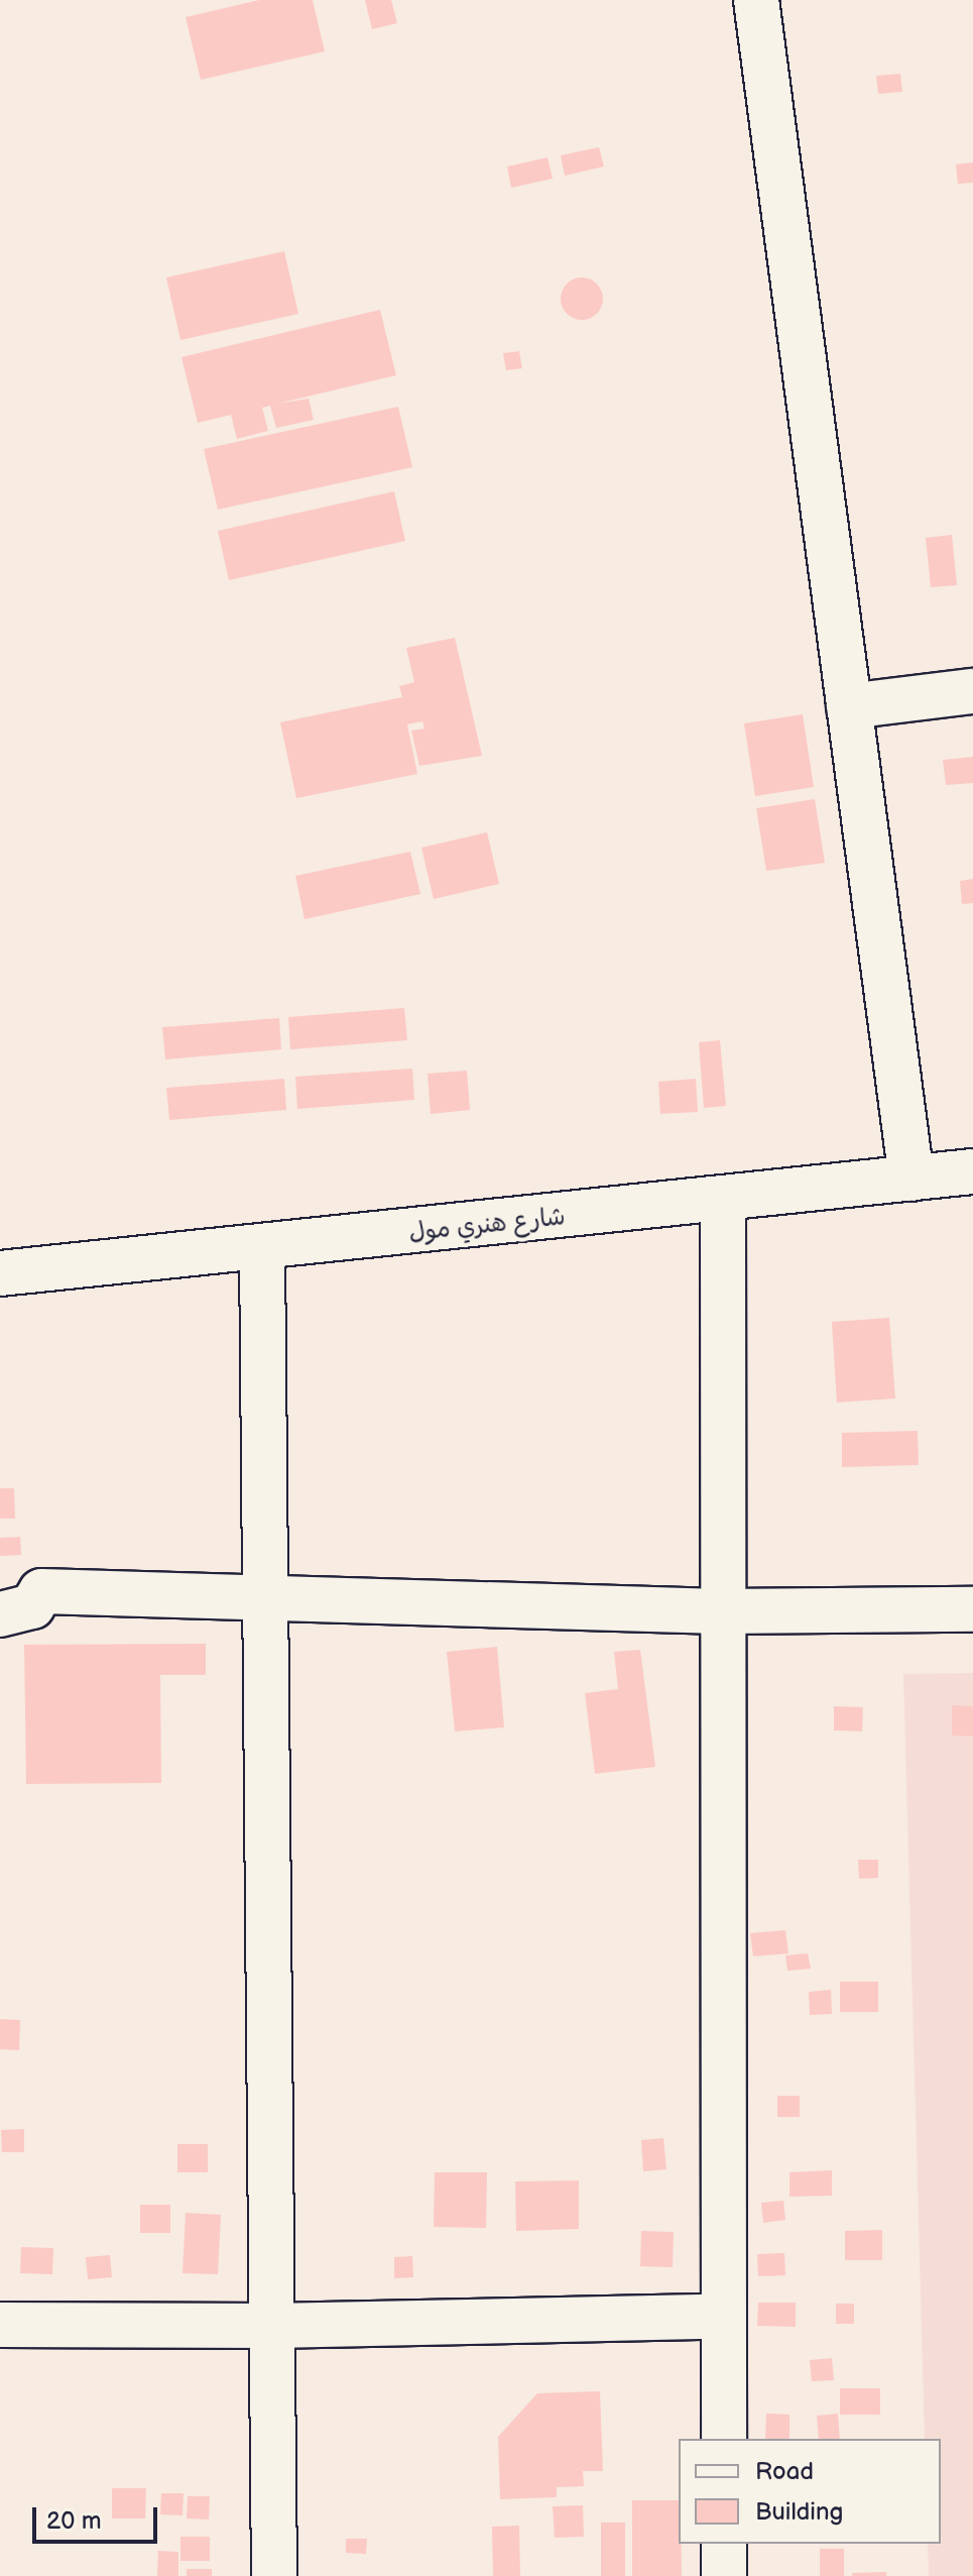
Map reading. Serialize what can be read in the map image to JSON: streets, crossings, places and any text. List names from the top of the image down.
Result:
{
  "streets": {
    "main road": ["شارع هنري مول"]
  },
  "legend": ["Road", "Building"],
  "scale_bar": "20 m"
}
